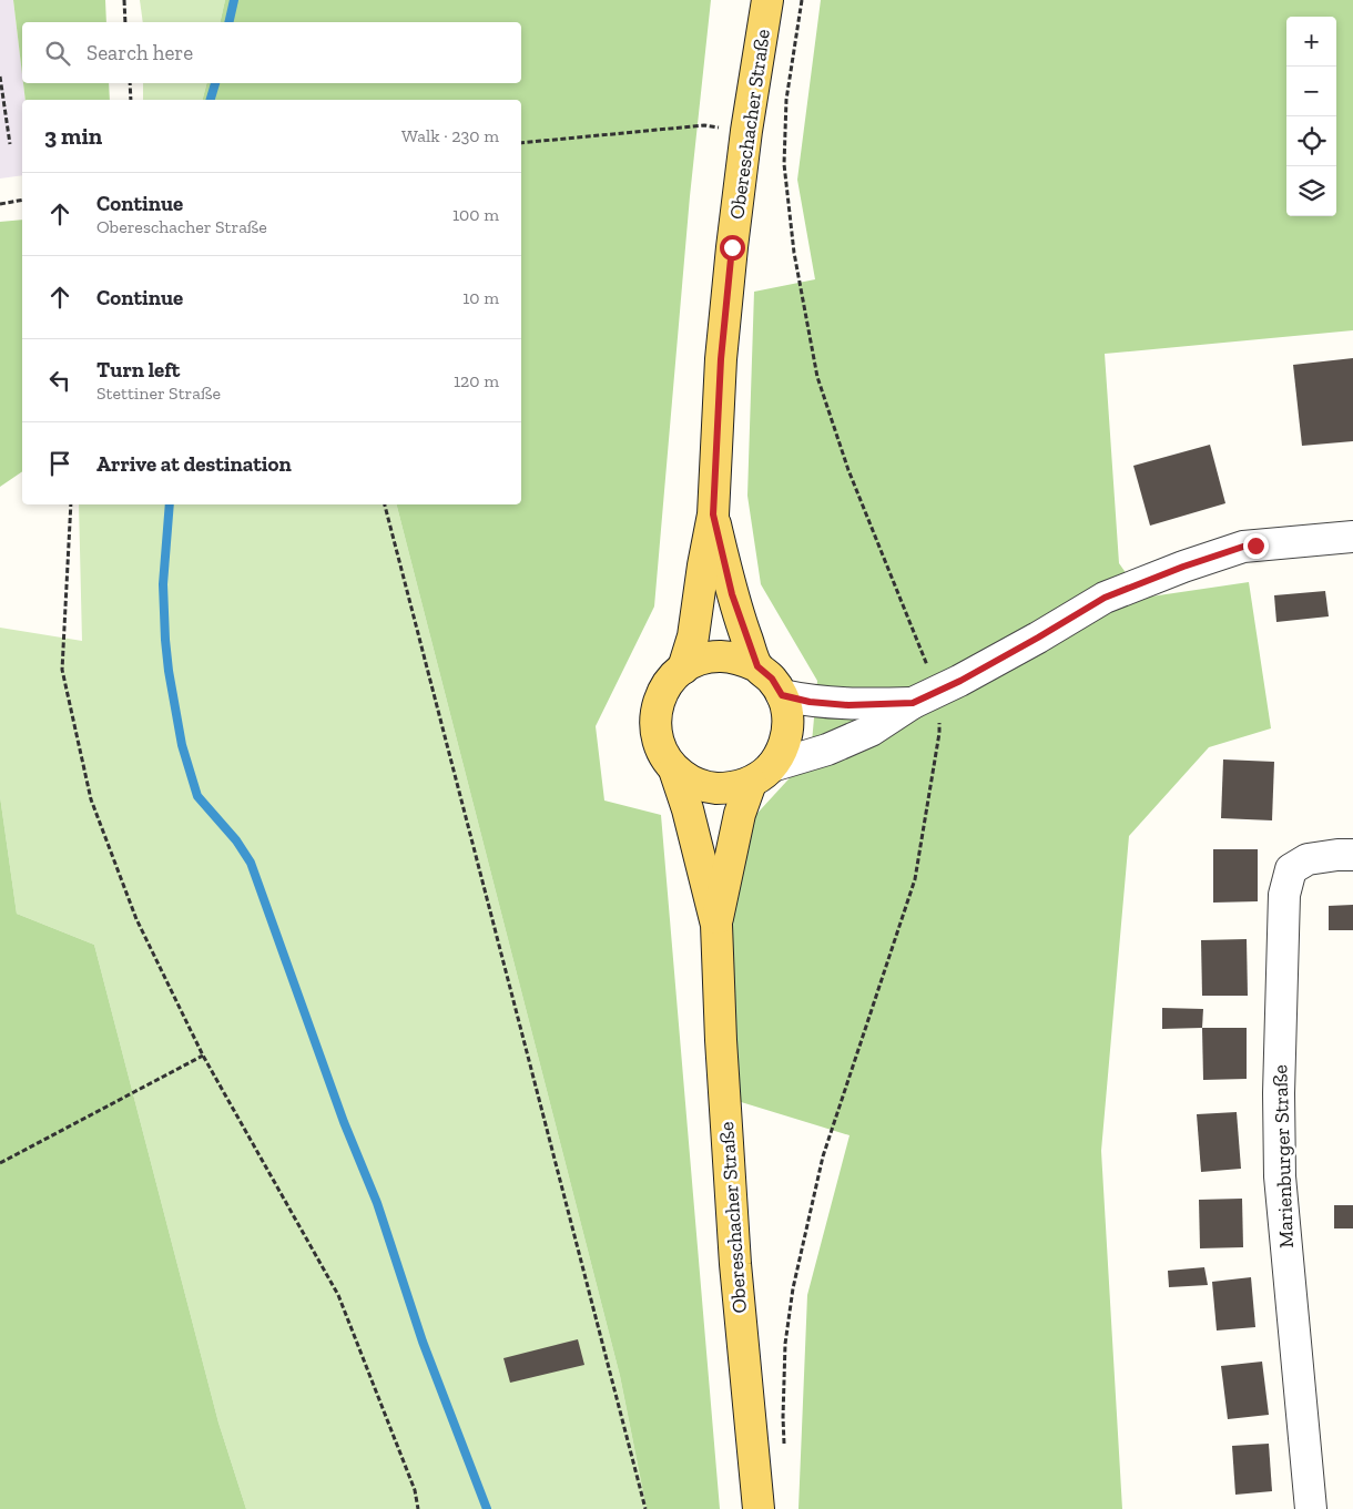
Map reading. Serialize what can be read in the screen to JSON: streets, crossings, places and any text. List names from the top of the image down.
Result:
{
  "streets": {
    "main road": ["Obereschacher Straße"],
    "street": ["Marienburger Straße"]
  },
  "page": {
    "map_buttons": ["+", "−"],
    "search": "Search here",
    "heading": ["3 min", "Walk · 230 m"],
    "list": [
      ["Continue", "Obereschacher Straße", "100 m"],
      ["Continue", "10 m"],
      ["Turn left", "Stettiner Straße", "120 m"],
      "Arrive at destination"
    ]
  }
}
